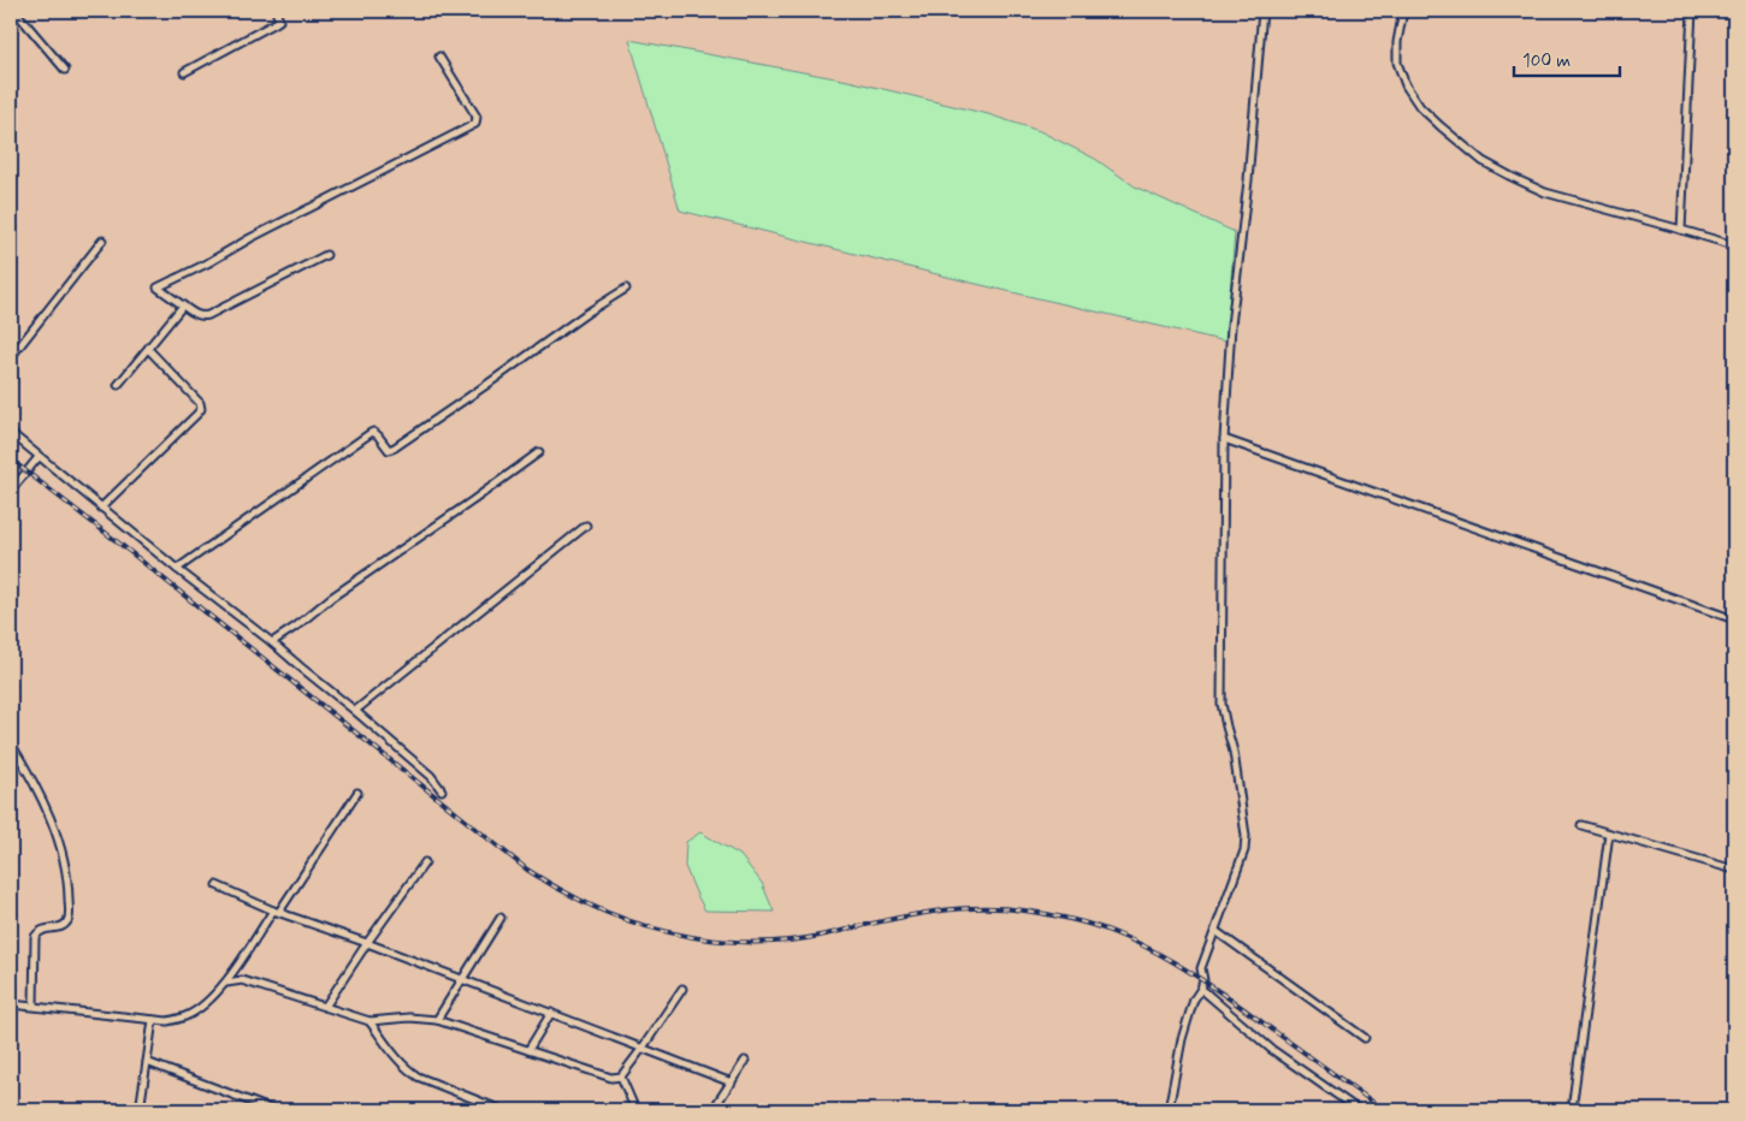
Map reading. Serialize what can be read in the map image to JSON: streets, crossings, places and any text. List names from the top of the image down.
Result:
{
  "scale_bar": "100 m"
}
